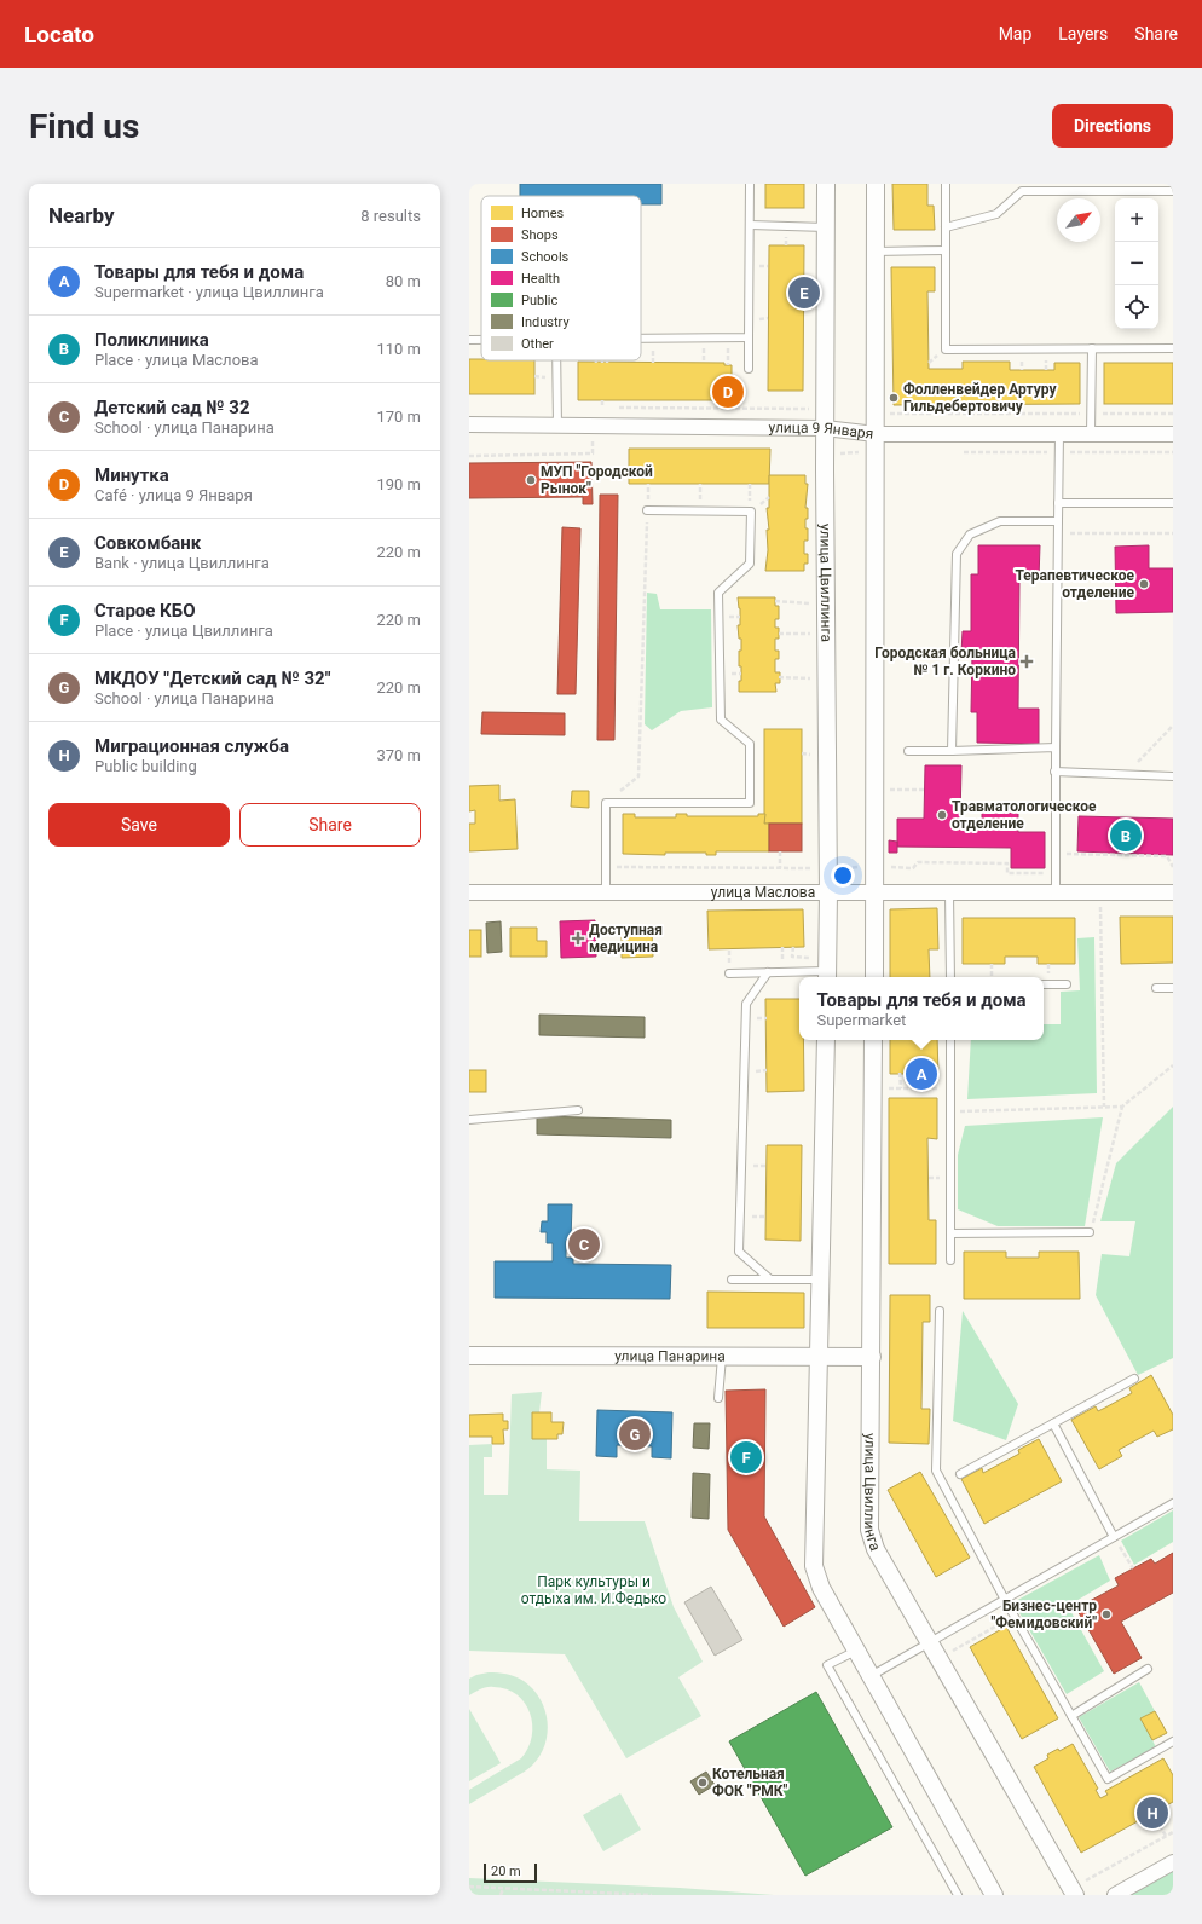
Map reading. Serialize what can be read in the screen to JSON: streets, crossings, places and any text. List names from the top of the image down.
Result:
{
  "streets": {
    "street": [
      "улица 9 Января",
      "улица Цвиллинга",
      "улица Маслова",
      "улица Панарина"
    ]
  },
  "crossings": [
    ["улица 9 Января", "улица Цвиллинга"],
    ["улица Цвиллинга", "улица Маслова"],
    ["улица Цвиллинга", "улица Панарина"]
  ],
  "parks": ["Парк культуры и отдыха им. И.Федько"],
  "places": {
    "other": [
      "Фолленвейдер Артуру Гильдебертовичу",
      "МУП \"Городской Рынок\"",
      "Терапевтическое отделение",
      "Травматологическое отделение",
      "Бизнес-центр \"Фемидовский\"",
      "Котельная ФОК \"РМК\""
    ],
    "health": ["Городская больница № 1 г. Коркино", "Доступная медицина"]
  },
  "legend": [
    "Homes",
    "Shops",
    "Schools",
    "Health",
    "Public",
    "Industry",
    "Other"
  ],
  "scale_bar": "20 m",
  "north": "top right",
  "page": {
    "header": "Locato",
    "nav": ["Map", "Layers", "Share"],
    "buttons": [
      "Directions",
      ["Save", "Share"]
    ],
    "title": "Find us",
    "heading": ["Nearby", "8 results"],
    "map_buttons": ["+", "−"],
    "list": [
      {
        "mark": "A",
        "name": "Товары для тебя и дома",
        "note": "Supermarket · улица Цвиллинга",
        "value": "80 m"
      },
      {
        "mark": "B",
        "name": "Поликлиника",
        "note": "Place · улица Маслова",
        "value": "110 m"
      },
      {
        "mark": "C",
        "name": "Детский сад № 32",
        "note": "School · улица Панарина",
        "value": "170 m"
      },
      {
        "mark": "D",
        "name": "Минутка",
        "note": "Café · улица 9 Января",
        "value": "190 m"
      },
      {
        "mark": "E",
        "name": "Совкомбанк",
        "note": "Bank · улица Цвиллинга",
        "value": "220 m"
      },
      {
        "mark": "F",
        "name": "Старое КБО",
        "note": "Place · улица Цвиллинга",
        "value": "220 m"
      },
      {
        "mark": "G",
        "name": "МКДОУ \"Детский сад № 32\"",
        "note": "School · улица Панарина",
        "value": "220 m"
      },
      {
        "mark": "H",
        "name": "Миграционная служба",
        "note": "Public building",
        "value": "370 m"
      }
    ],
    "pins": [
      "E",
      "D",
      "B",
      "A",
      "C",
      "G",
      "F",
      "H"
    ],
    "popup": ["Товары для тебя и дома", "Supermarket"],
    "scale": "20 m"
  }
}
